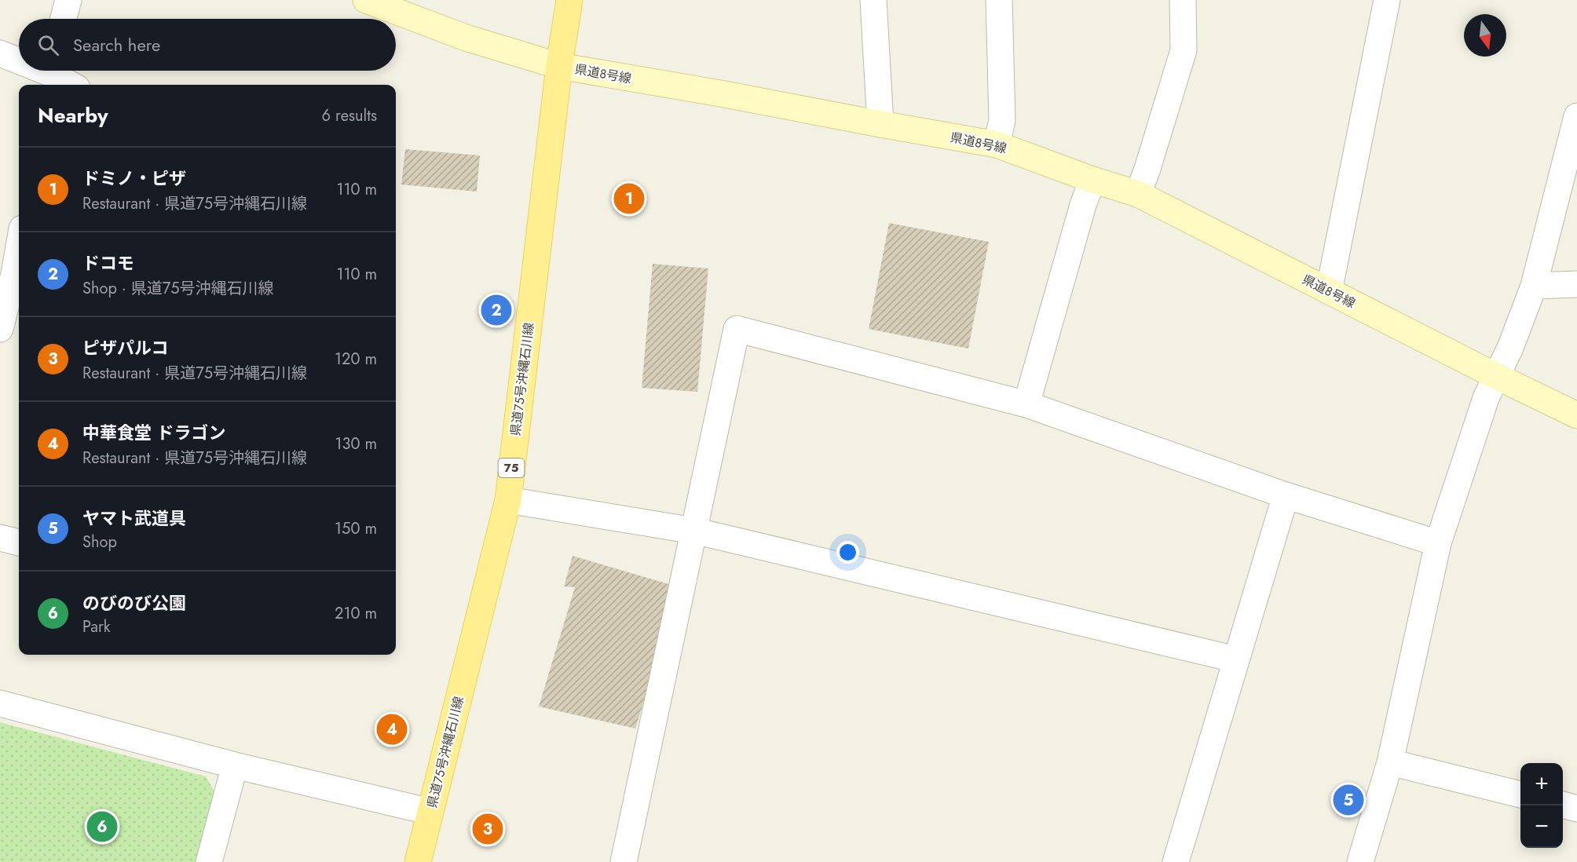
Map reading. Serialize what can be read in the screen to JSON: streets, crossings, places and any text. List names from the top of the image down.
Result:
{
  "streets": {
    "main road": ["県道8号線", "県道75号沖縄石川線", "75"]
  },
  "crossings": [
    ["県道8号線", "県道75号沖縄石川線"]
  ],
  "north": "bottom",
  "page": {
    "search": "Search here",
    "heading": ["Nearby", "6 results"],
    "list": [
      {
        "mark": "1",
        "name": "ドミノ・ピザ",
        "note": "Restaurant · 県道75号沖縄石川線",
        "value": "110 m"
      },
      {
        "mark": "2",
        "name": "ドコモ",
        "note": "Shop · 県道75号沖縄石川線",
        "value": "110 m"
      },
      {
        "mark": "3",
        "name": "ピザパルコ",
        "note": "Restaurant · 県道75号沖縄石川線",
        "value": "120 m"
      },
      {
        "mark": "4",
        "name": "中華食堂 ドラゴン",
        "note": "Restaurant · 県道75号沖縄石川線",
        "value": "130 m"
      },
      {
        "mark": "5",
        "name": "ヤマト武道具",
        "note": "Shop",
        "value": "150 m"
      },
      {
        "mark": "6",
        "name": "のびのび公園",
        "note": "Park",
        "value": "210 m"
      }
    ],
    "pins": [
      "1",
      "2",
      "4",
      "5",
      "6",
      "3"
    ],
    "map_buttons": ["+", "−"]
  }
}
